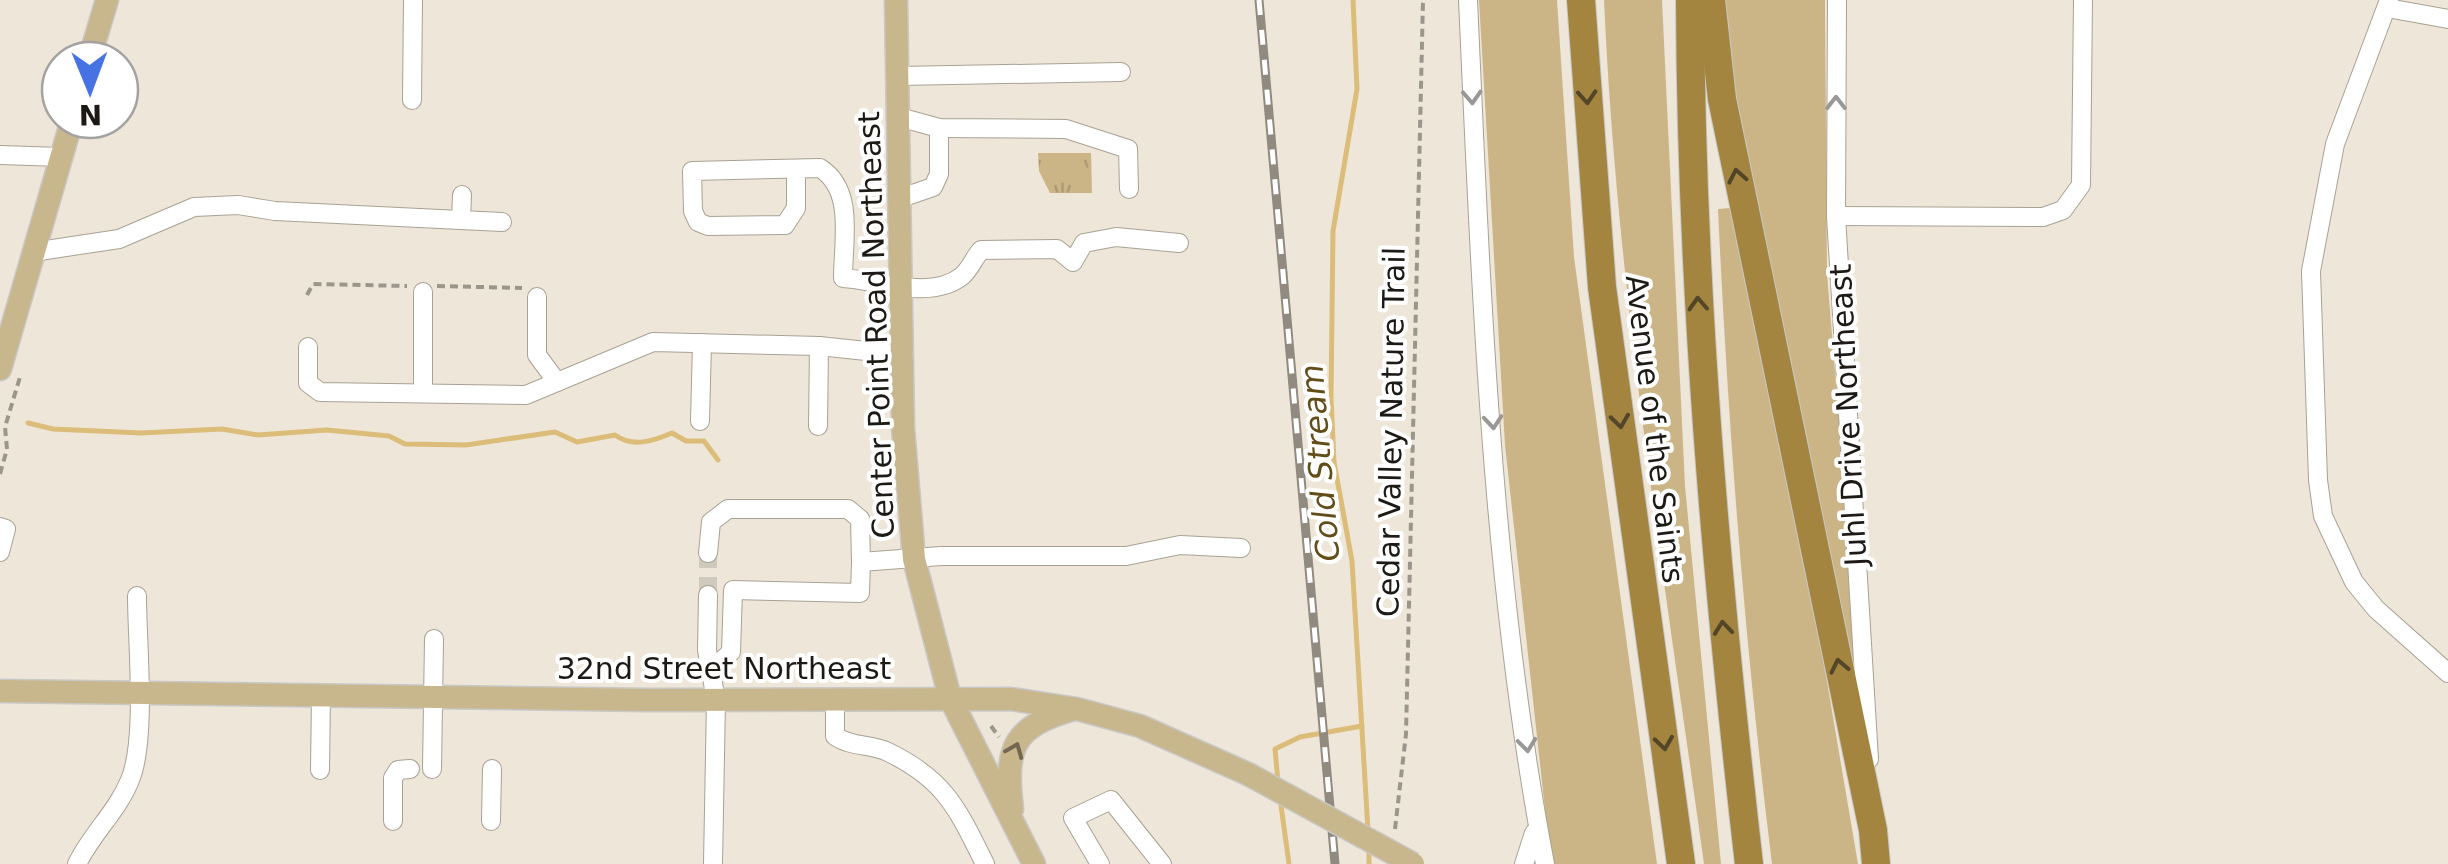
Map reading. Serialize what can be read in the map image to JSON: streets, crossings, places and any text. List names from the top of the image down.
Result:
{
  "streets": {
    "highway": ["Avenue of the Saints"],
    "main road": ["Center Point Road Northeast", "32nd Street Northeast"],
    "street": ["Juhl Drive Northeast"],
    "path": ["Cedar Valley Nature Trail"]
  },
  "crossings": [
    ["Center Point Road Northeast", "32nd Street Northeast"]
  ],
  "water": ["Cold Stream"],
  "north": "bottom"
}
